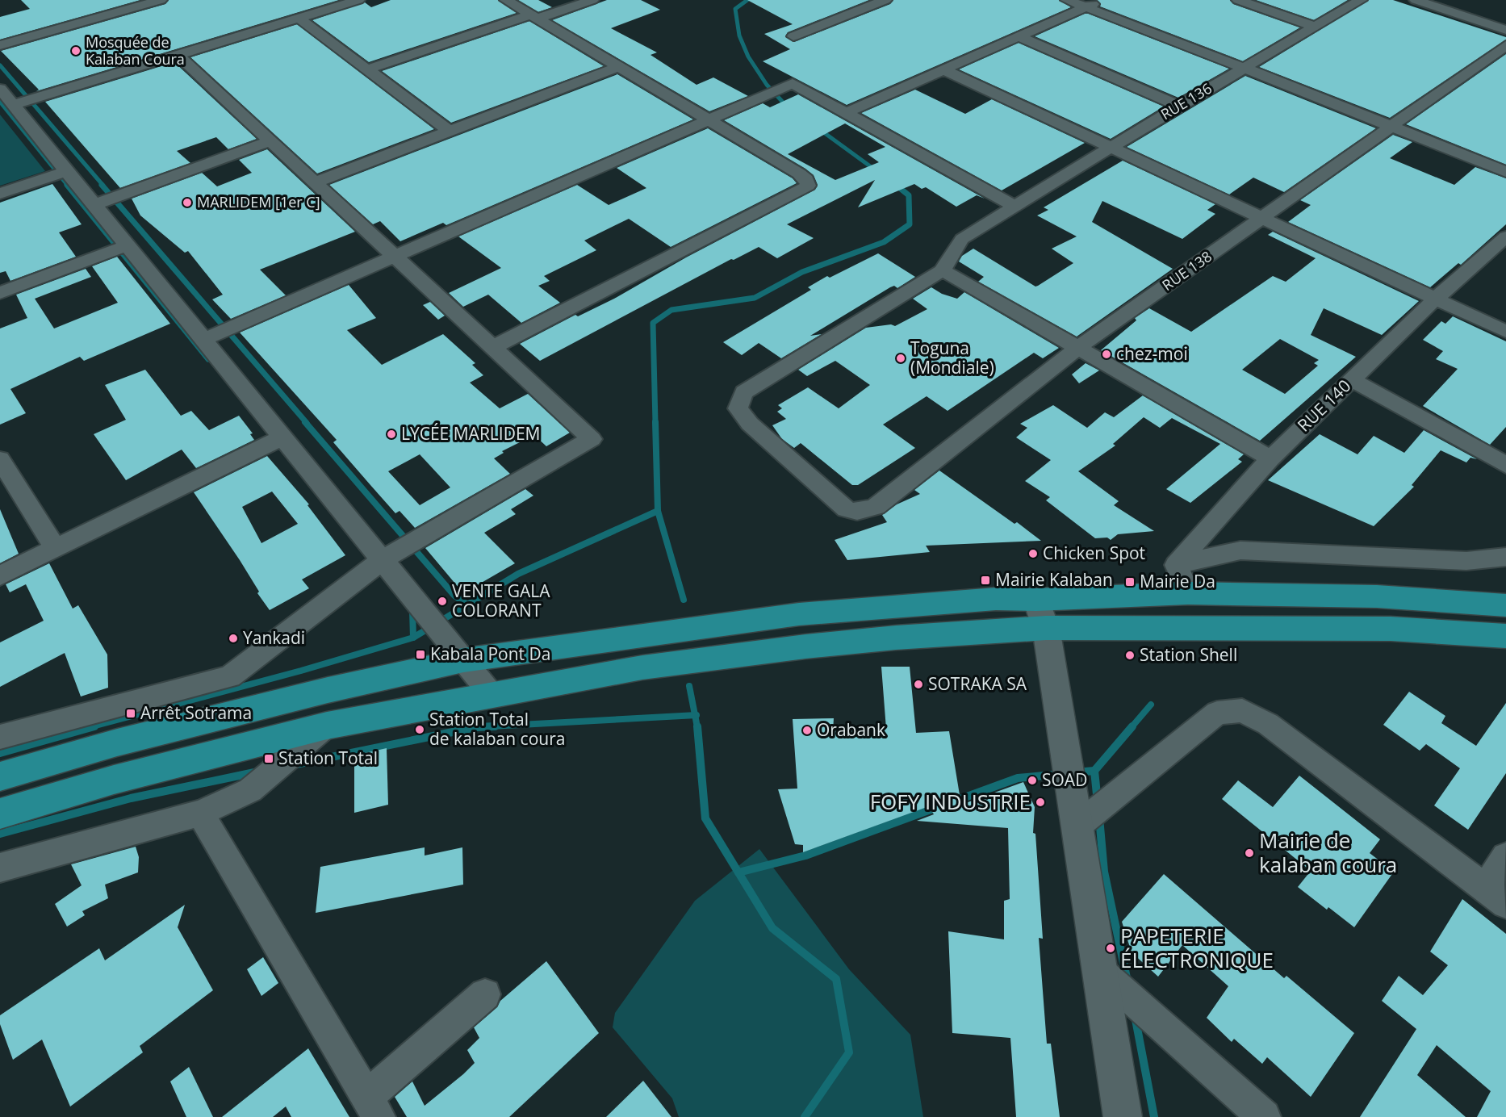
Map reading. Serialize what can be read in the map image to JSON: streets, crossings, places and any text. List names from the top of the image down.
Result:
{
  "streets": {
    "street": ["RUE 136", "RUE 138", "RUE 140"]
  },
  "crossings": [
    ["RUE 136", "RUE 138"]
  ],
  "places": {
    "other": [
      "Mosquée de Kalaban Coura",
      "MARLIDEM [1er C]",
      "chez-moi",
      "Toguna (Mondiale)",
      "LYCÉE MARLIDEM",
      "Chicken Spot",
      "VENTE GALA COLORANT",
      "Yankadi",
      "Station Shell",
      "SOTRAKA SA",
      "Station Total de kalaban coura",
      "Orabank",
      "SOAD",
      "FOFY INDUSTRIE",
      "Mairie de kalaban coura",
      "PAPETERIE ÉLECTRONIQUE"
    ],
    "transit": [
      "Mairie Kalaban",
      "Mairie Da",
      "Kabala Pont Da",
      "Arrêt Sotrama",
      "Station Total"
    ]
  }
}
